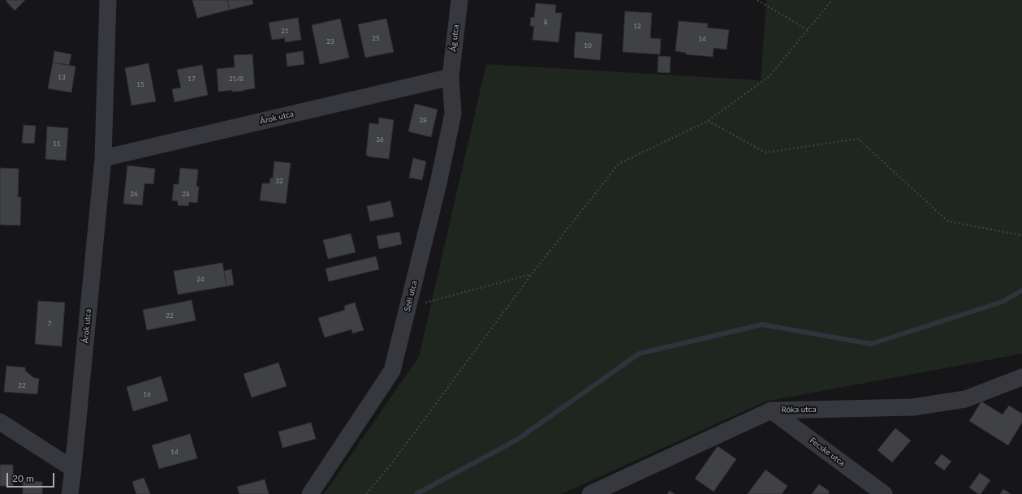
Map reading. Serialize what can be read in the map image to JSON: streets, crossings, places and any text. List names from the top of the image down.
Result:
{
  "streets": {
    "street": [
      "Ág utca",
      "Árok utca",
      "Szél utca",
      "Róka utca",
      "Fecske utca"
    ]
  },
  "crossings": [
    ["Ág utca", "Árok utca"],
    ["Ág utca", "Szél utca"],
    ["Árok utca", "Szél utca"],
    ["Róka utca", "Fecske utca"]
  ],
  "house_numbers": [
    "8",
    "12",
    "21",
    "25",
    "14",
    "23",
    "10",
    "13",
    "17",
    "21/B",
    "15",
    "38",
    "36",
    "11",
    "32",
    "26",
    "28",
    "24",
    "22",
    "7",
    "22",
    "16",
    "14"
  ],
  "scale_bar": "20 m"
}
